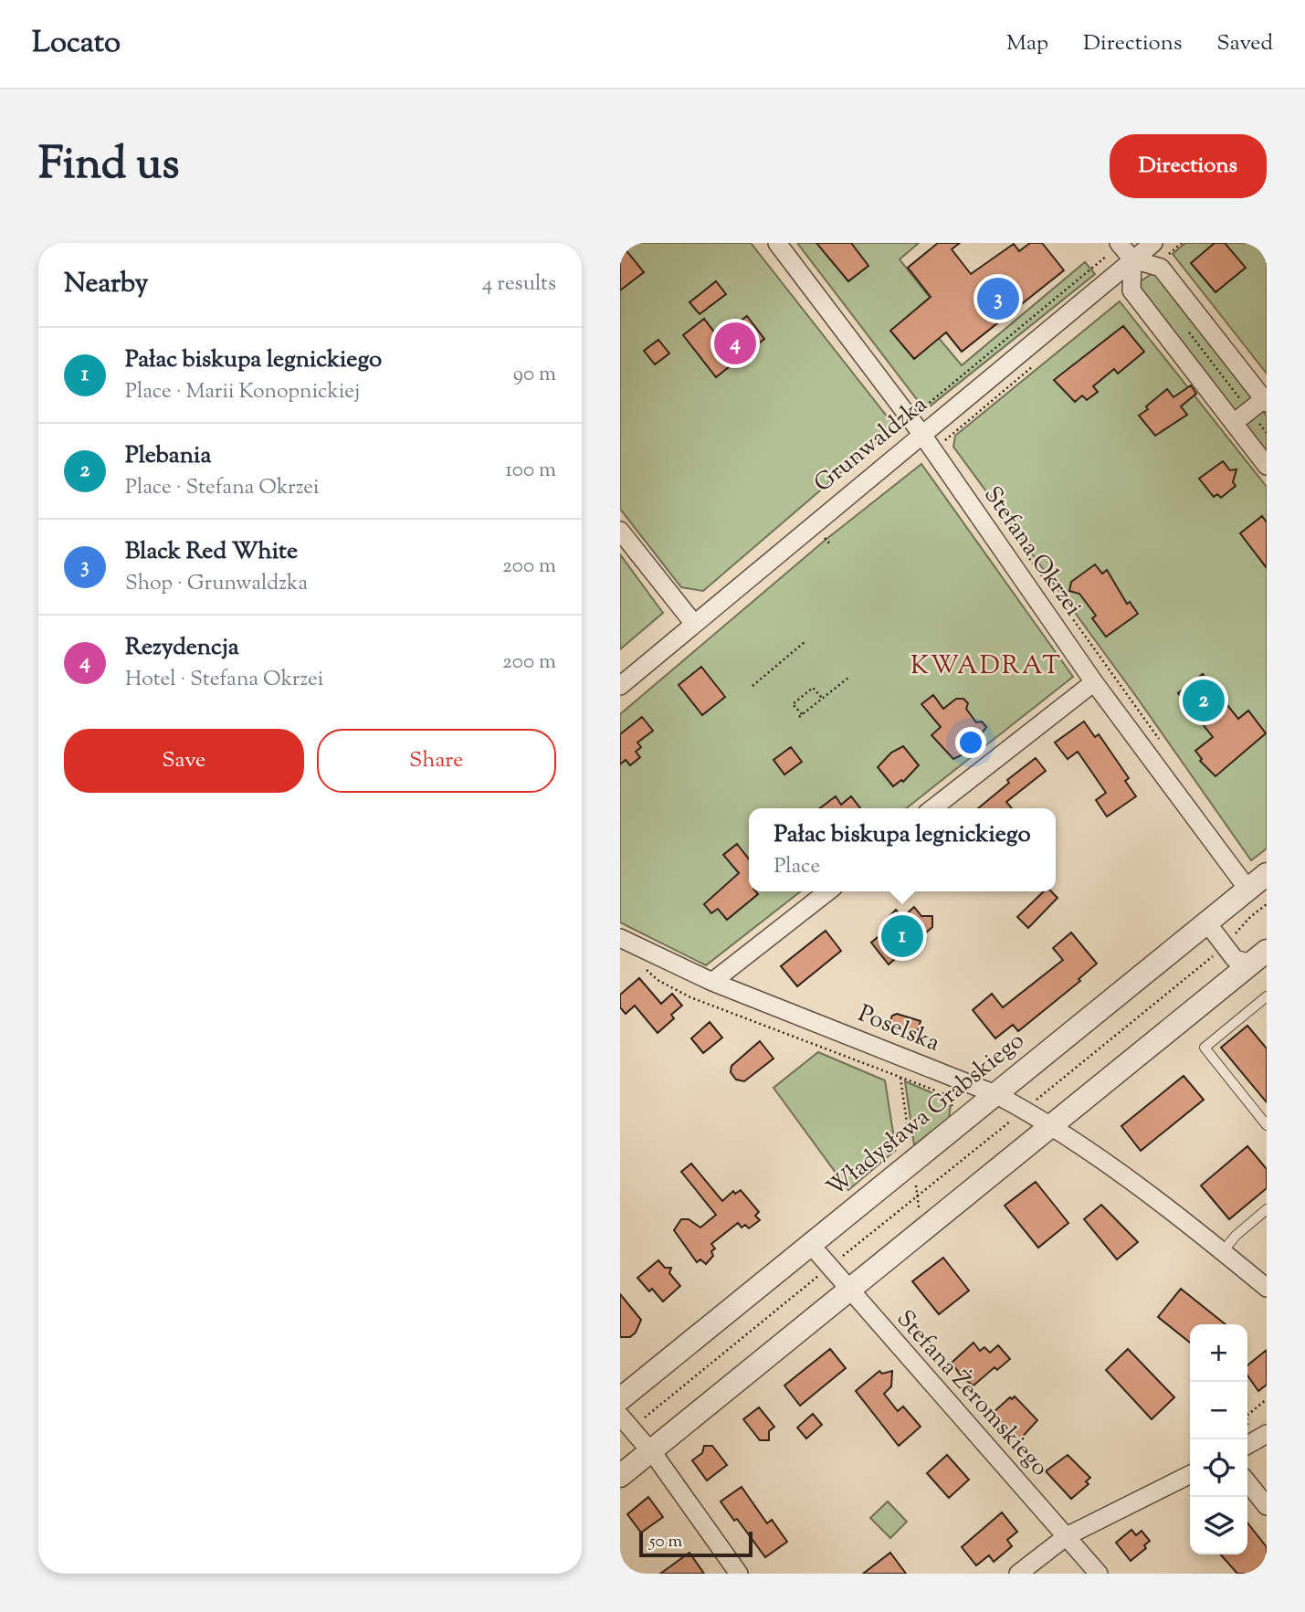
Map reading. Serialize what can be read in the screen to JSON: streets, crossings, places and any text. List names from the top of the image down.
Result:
{
  "streets": {
    "street": [
      "Grunwaldzka",
      "Stefana Okrzei",
      "Poselska",
      "Władysława Grabskiego",
      "Stefana Żeromskiego"
    ]
  },
  "crossings": [
    ["Grunwaldzka", "Stefana Okrzei"],
    ["Stefana Okrzei", "Władysława Grabskiego"],
    ["Poselska", "Władysława Grabskiego"],
    ["Władysława Grabskiego", "Stefana Żeromskiego"]
  ],
  "districts": ["KWADRAT"],
  "scale_bar": "50 m",
  "page": {
    "header": "Locato",
    "nav": ["Map", "Directions", "Saved"],
    "title": "Find us",
    "buttons": [
      "Directions",
      ["Save", "Share"]
    ],
    "heading": ["Nearby", "4 results"],
    "pins": [
      "3",
      "4",
      "2",
      "1"
    ],
    "list": [
      {
        "mark": "1",
        "name": "Pałac biskupa legnickiego",
        "note": "Place · Marii Konopnickiej",
        "value": "90 m"
      },
      {
        "mark": "2",
        "name": "Plebania",
        "note": "Place · Stefana Okrzei",
        "value": "100 m"
      },
      {
        "mark": "3",
        "name": "Black Red White",
        "note": "Shop · Grunwaldzka",
        "value": "200 m"
      },
      {
        "mark": "4",
        "name": "Rezydencja",
        "note": "Hotel · Stefana Okrzei",
        "value": "200 m"
      }
    ],
    "popup": ["Pałac biskupa legnickiego", "Place"],
    "map_buttons": ["+", "−"],
    "scale": "50 m"
  }
}
